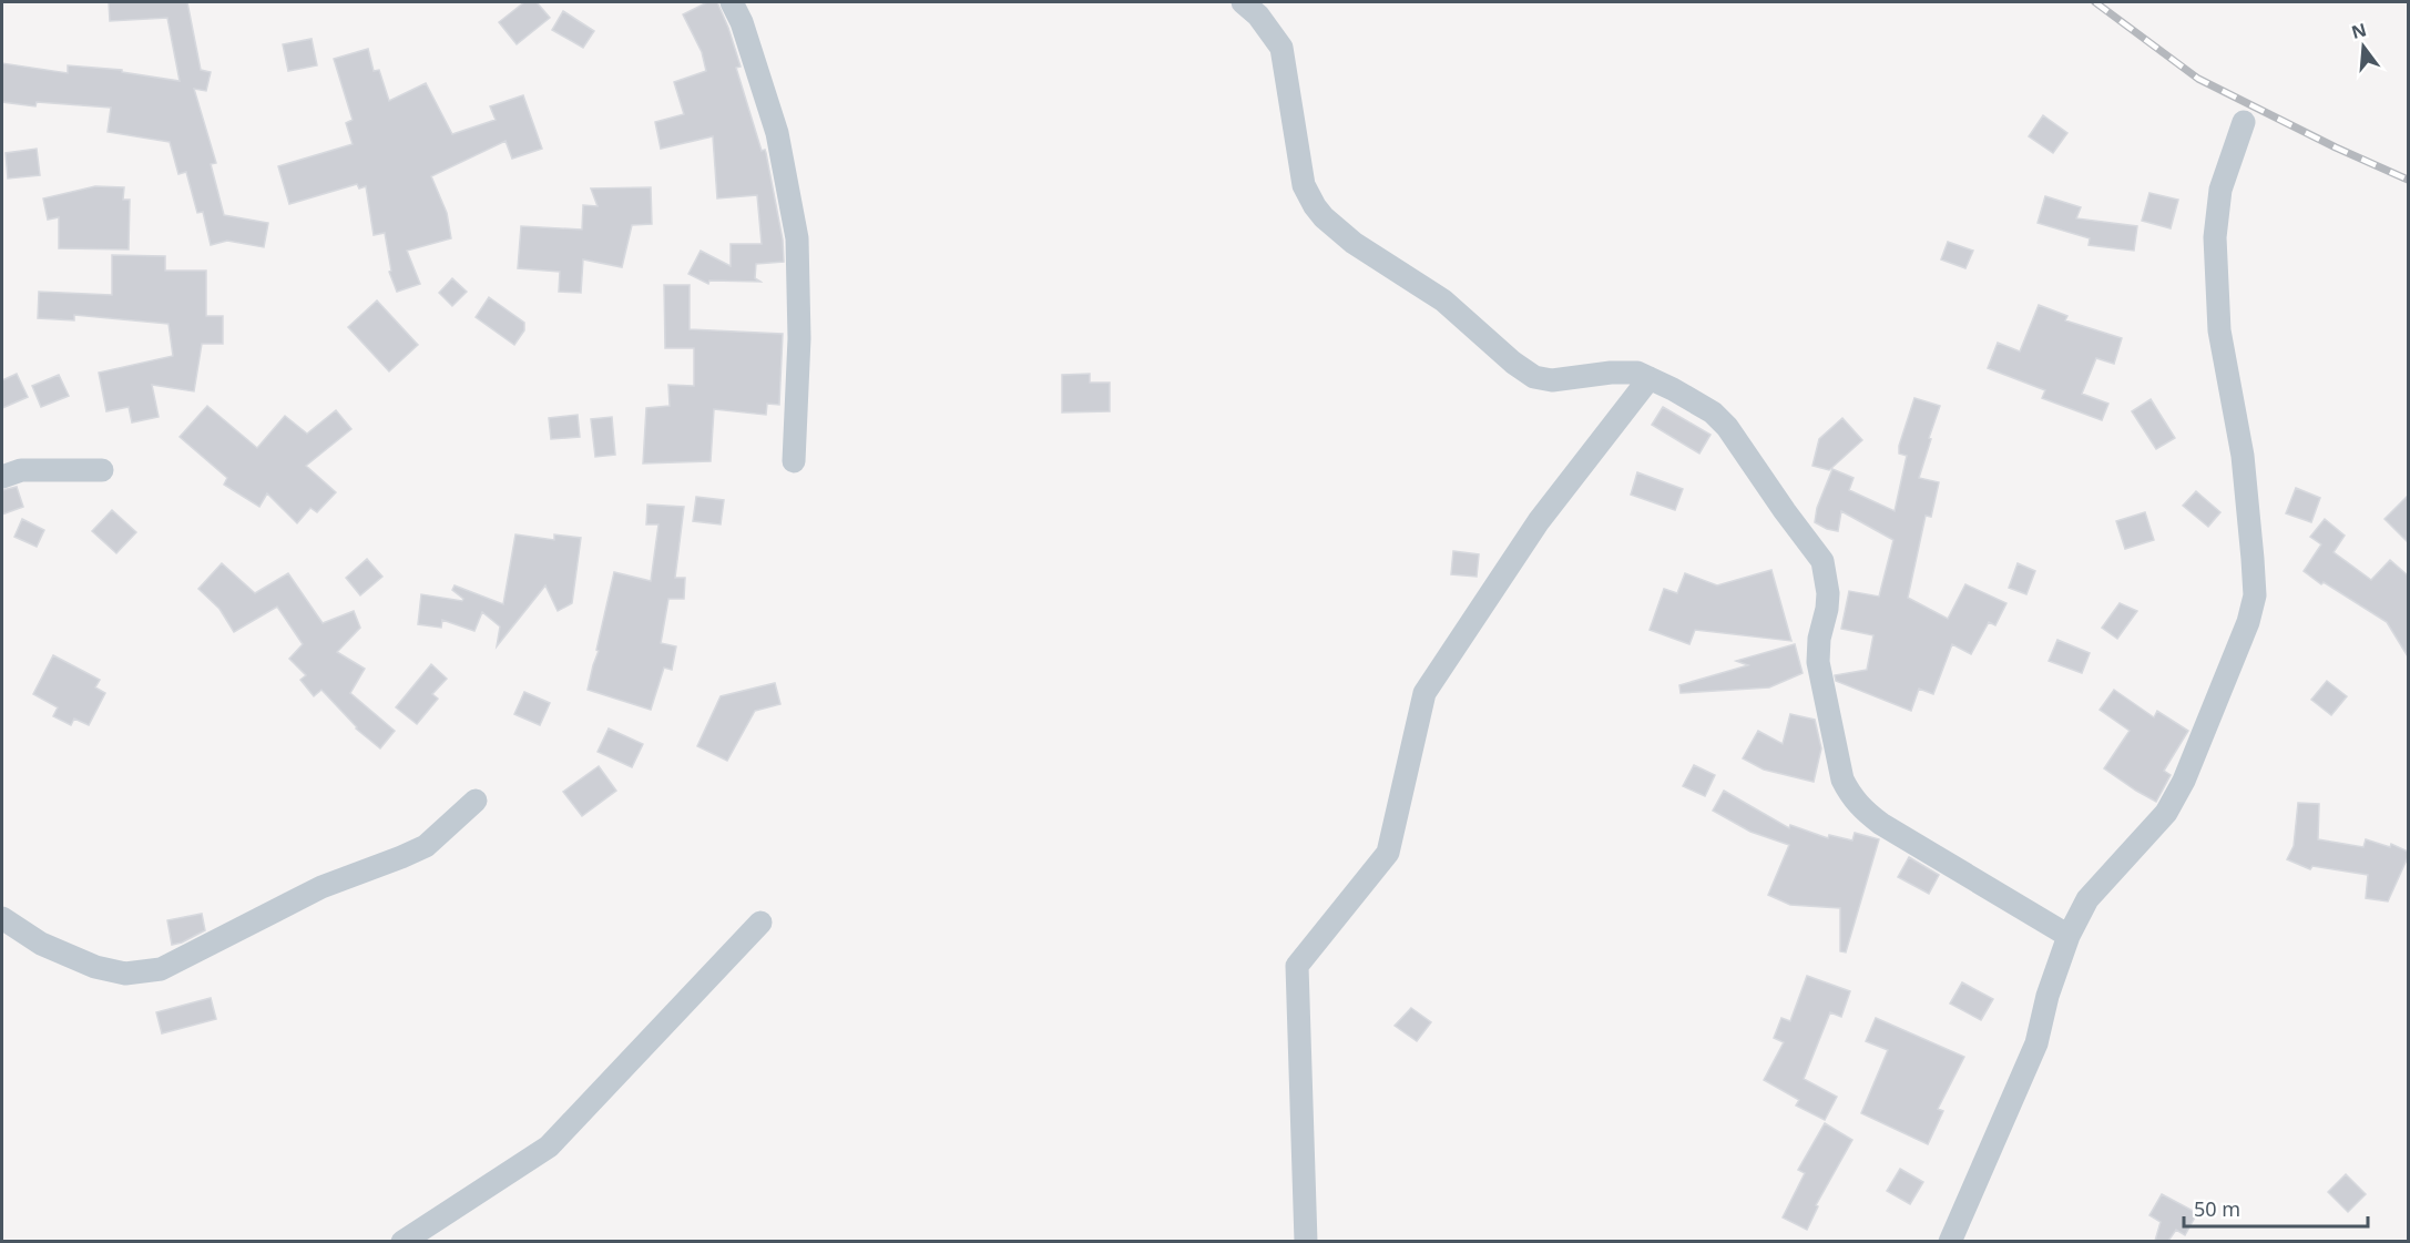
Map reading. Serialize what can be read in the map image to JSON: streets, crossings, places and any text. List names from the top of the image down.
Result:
{
  "scale_bar": "50 m",
  "north": "top"
}
